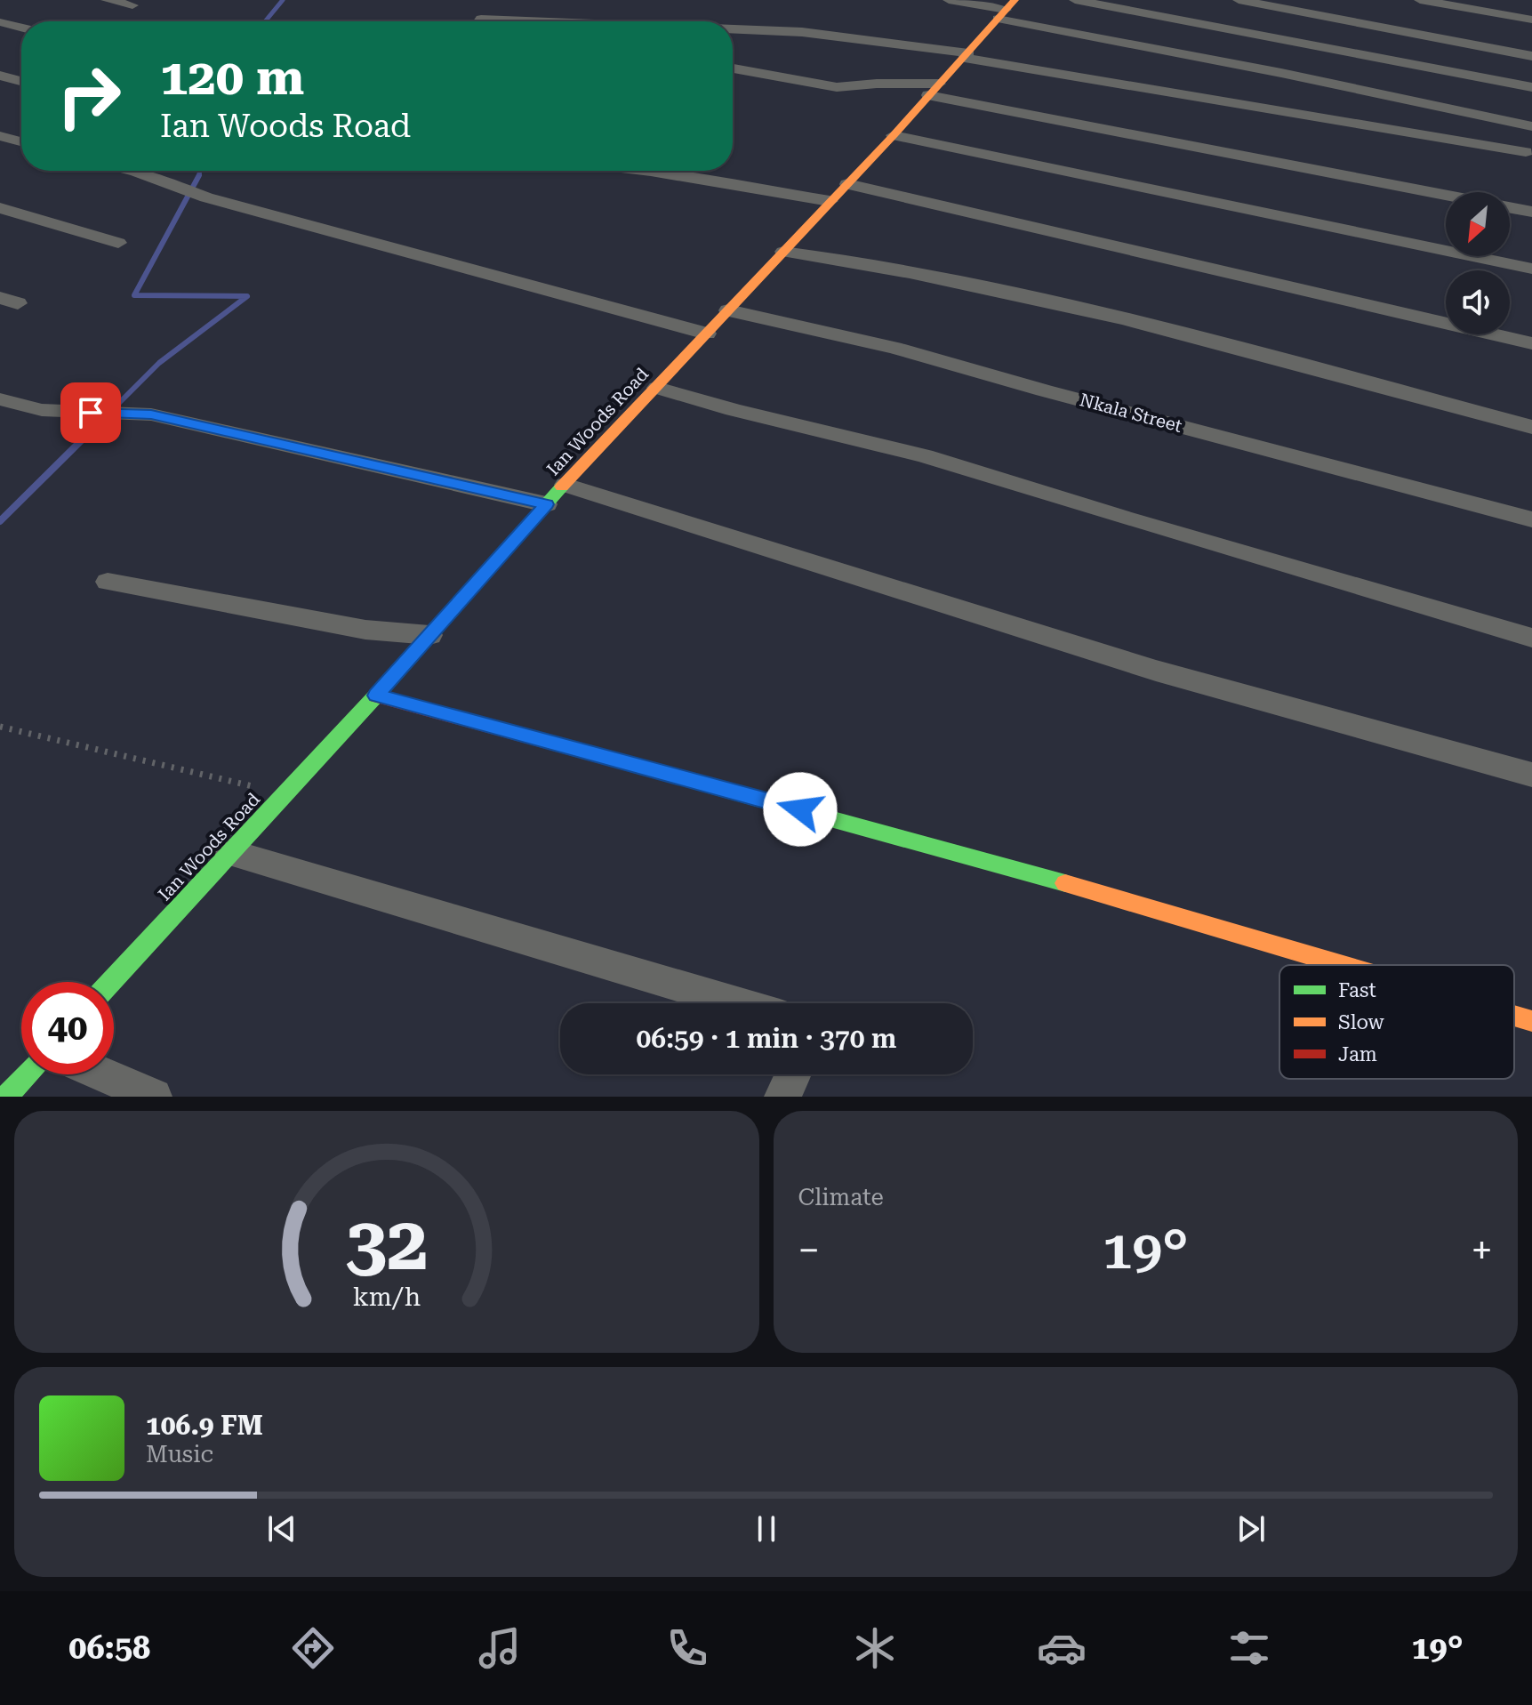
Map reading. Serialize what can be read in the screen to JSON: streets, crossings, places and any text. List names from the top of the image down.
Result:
{
  "streets": {
    "street": ["Nkala Street", "Ian Woods Road"]
  },
  "crossings": [
    ["Nkala Street", "Ian Woods Road"]
  ],
  "legend": ["Fast", "Slow", "Jam"],
  "north": "bottom left",
  "page": {
    "turn": ["120 m", "Ian Woods Road"],
    "limit": "40",
    "trip": "06:59 · 1 min · 370 m",
    "tile": "Climate",
    "heat": ["−", "19°", "+"],
    "song": ["106.9 FM", "Music"],
    "tabs": ["06:58", "19°"],
    "gauge": ["32", "km/h"]
  }
}
